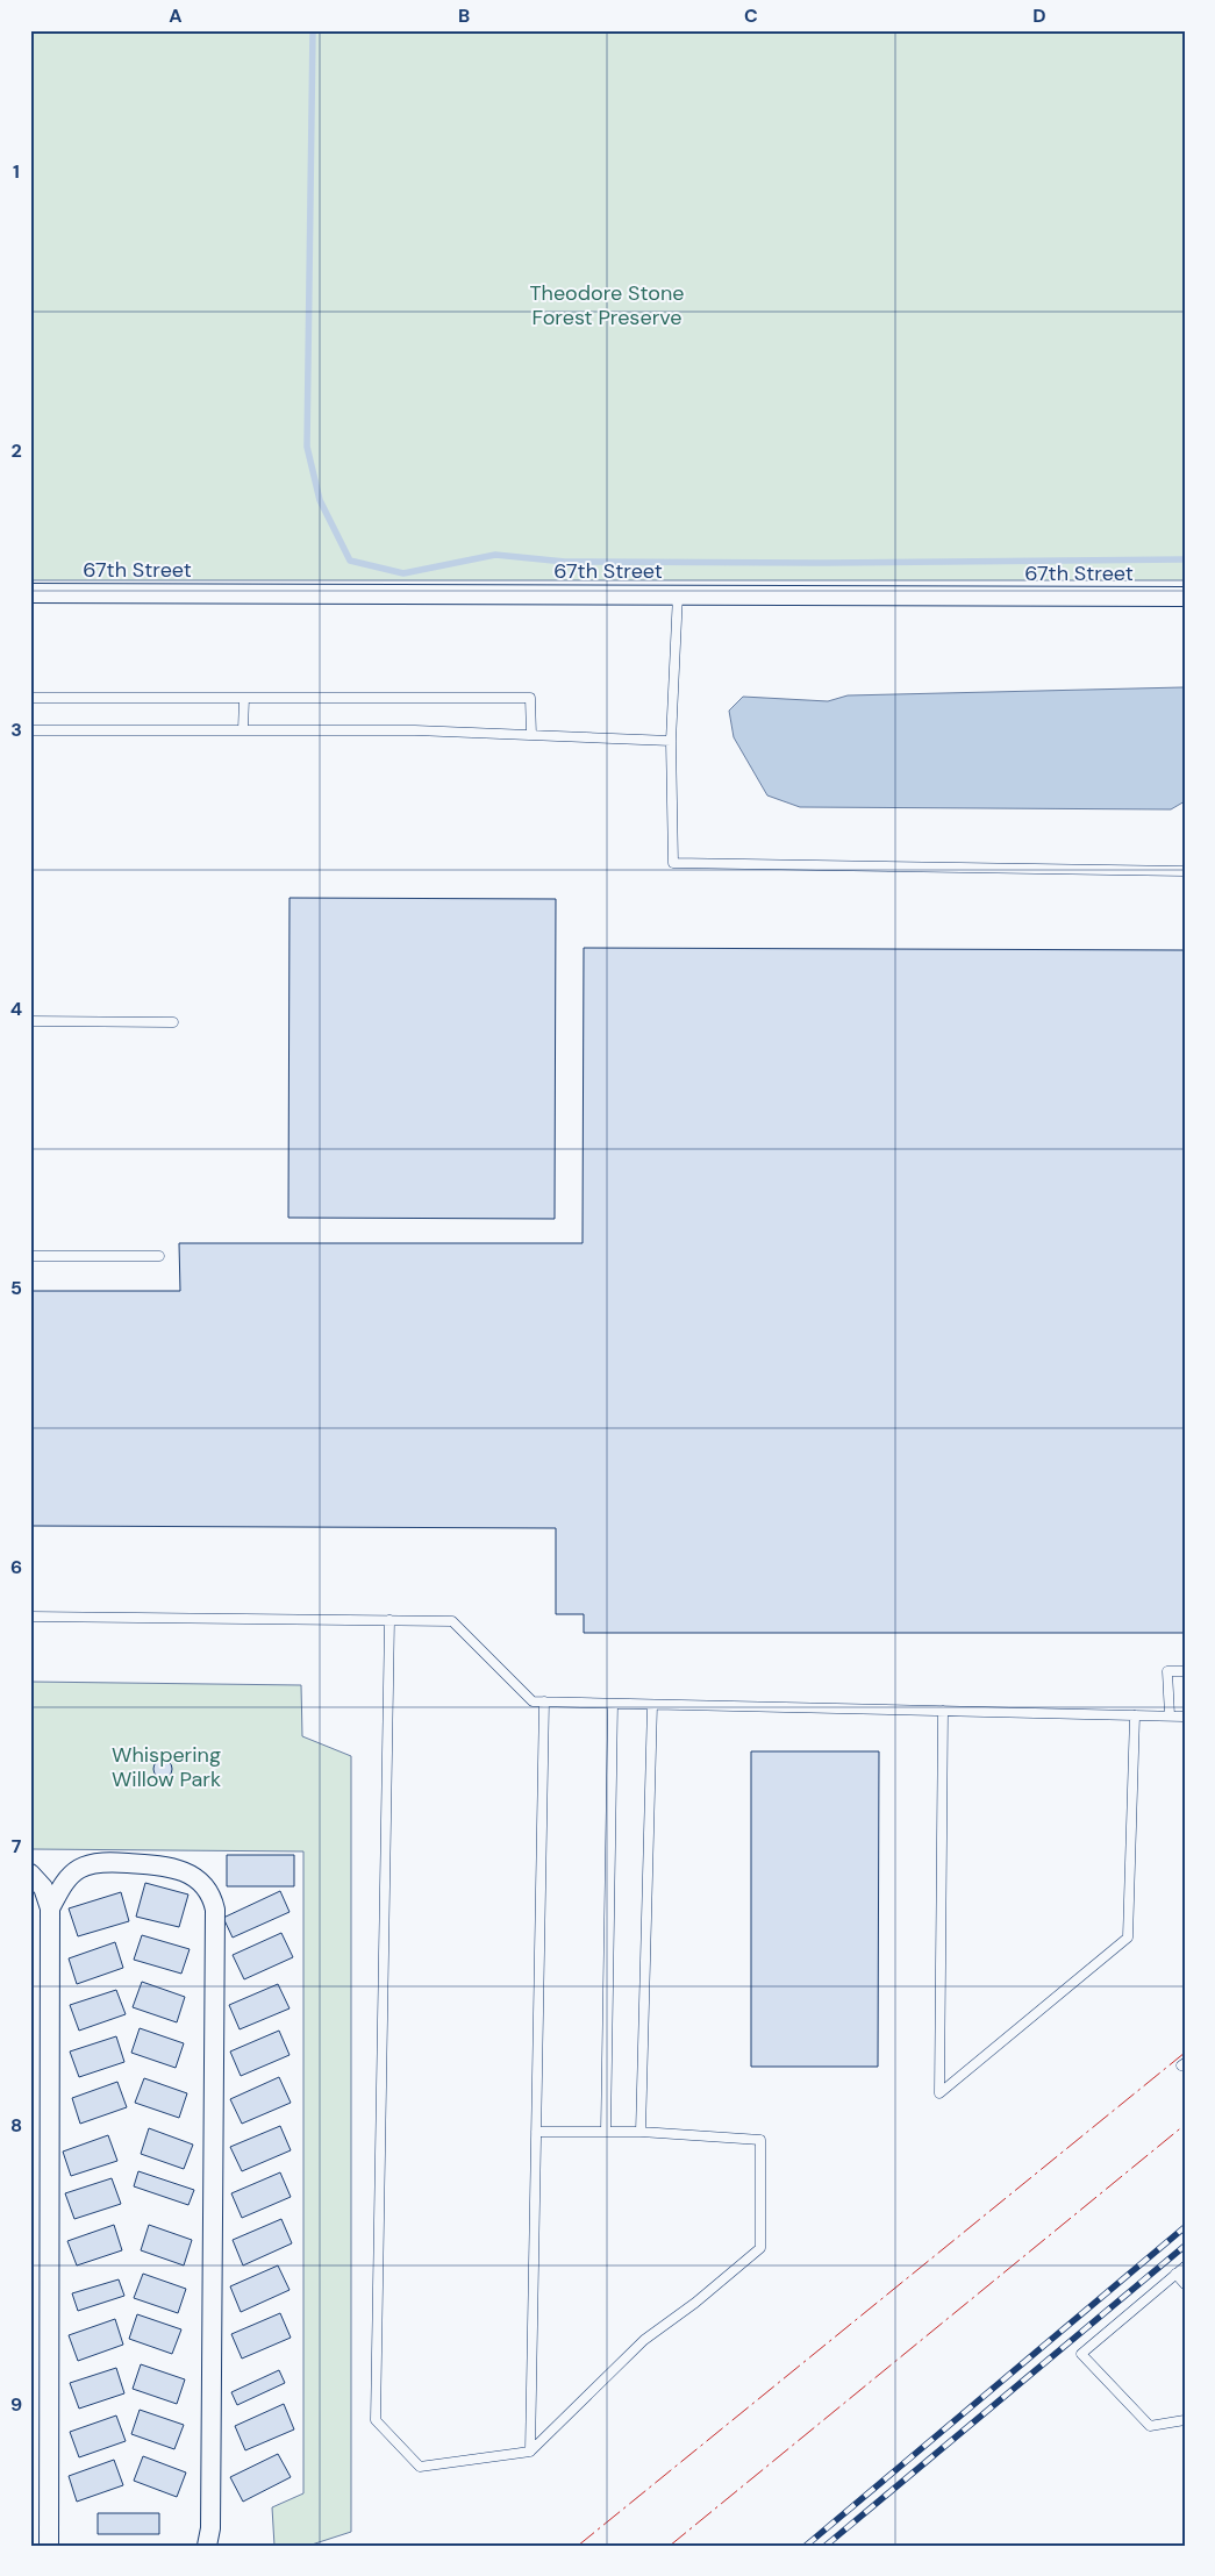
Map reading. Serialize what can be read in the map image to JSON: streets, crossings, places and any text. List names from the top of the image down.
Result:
{
  "streets": {
    "street": ["67th Street"]
  },
  "parks": ["Theodore Stone Forest Preserve", "Whispering Willow Park"],
  "grid": {
    "columns": [
      "A",
      "B",
      "C",
      "D"
    ],
    "rows": [
      "1",
      "2",
      "3",
      "4",
      "5",
      "6",
      "7",
      "8",
      "9"
    ]
  }
}
